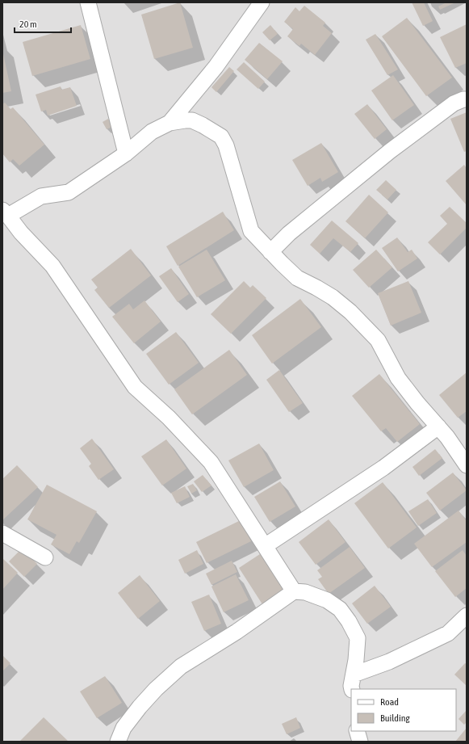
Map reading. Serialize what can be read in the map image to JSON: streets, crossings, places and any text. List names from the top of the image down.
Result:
{
  "legend": ["Road", "Building"],
  "scale_bar": "20 m"
}
